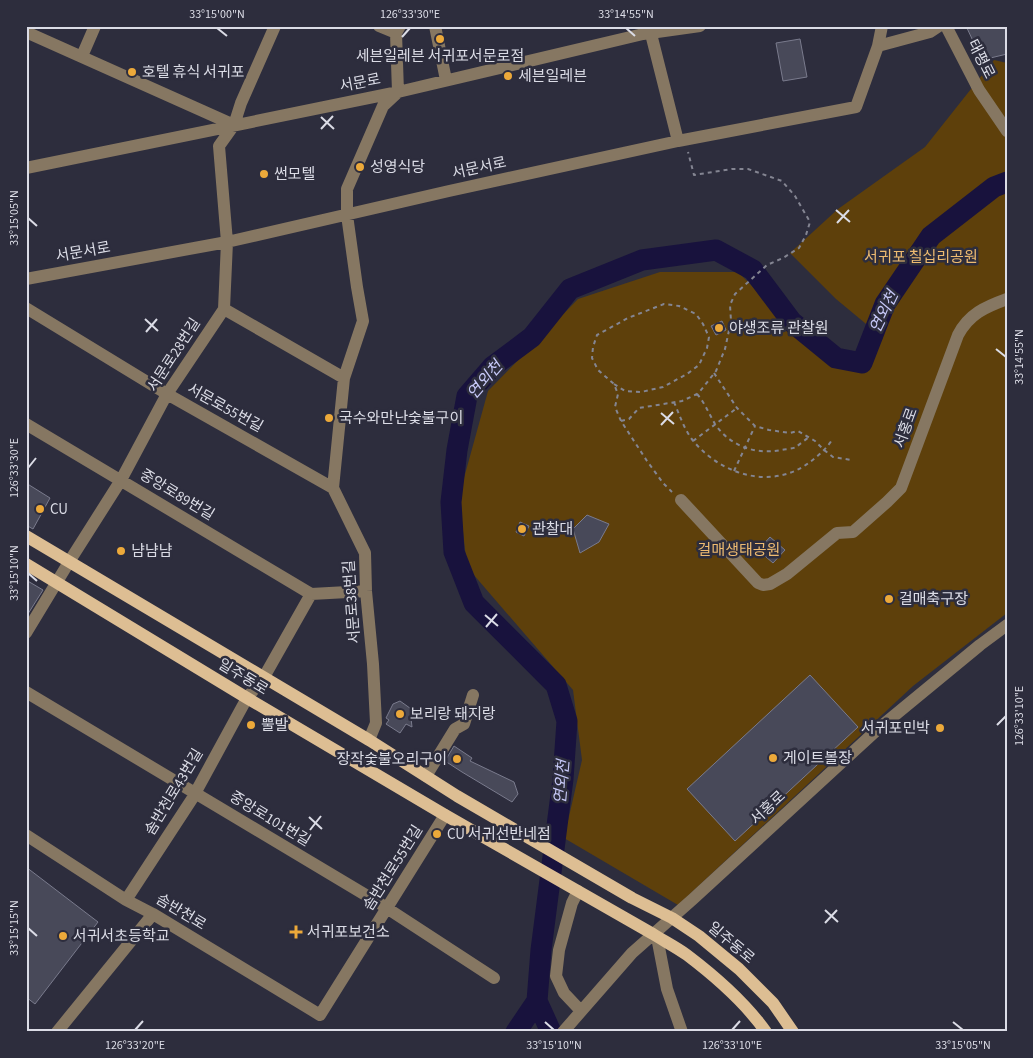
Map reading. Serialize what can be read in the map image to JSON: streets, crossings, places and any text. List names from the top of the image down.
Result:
{
  "streets": {
    "main road": ["일주동로"],
    "street": [
      "태평로",
      "서문로",
      "서문서로",
      "서문로28번길",
      "서문로55번길",
      "서홍로",
      "중앙로89번길",
      "서문로38번길",
      "솜반천로43번길",
      "중앙로101번길",
      "솜반천로55번길",
      "솜반천로"
    ]
  },
  "crossings": [
    ["서문로28번길", "서문로55번길"],
    ["서문로28번길", "중앙로89번길"],
    ["서문로28번길", "일주동로"],
    ["서문로55번길", "서문로38번길"],
    ["서홍로", "일주동로"],
    ["서문로38번길", "일주동로"],
    ["일주동로", "솜반천로43번길"],
    ["일주동로", "솜반천로55번길"],
    ["솜반천로43번길", "중앙로101번길"],
    ["솜반천로43번길", "솜반천로"],
    ["중앙로101번길", "솜반천로55번길"],
    ["솜반천로55번길", "솜반천로"]
  ],
  "water": ["연외천"],
  "parks": ["서귀포 칠십리공원", "걸매생태공원"],
  "places": {
    "other": [
      "세븐일레븐 서귀포서문로점",
      "호텔 휴식 서귀포",
      "세븐일레븐",
      "성영식당",
      "썬모텔",
      "야생조류 관찰원",
      "국수와만난숯불구이",
      "CU",
      "관찰대",
      "냠냠냠",
      "걸매축구장",
      "보리랑 돼지랑",
      "뿔발",
      "서귀포민박",
      "게이트볼장",
      "장작숯불오리구이",
      "CU 서귀선반네점",
      "서귀서초등학교"
    ],
    "health": ["서귀포보건소"]
  },
  "coordinates": [
    "33°15'00\"N",
    "126°33'30\"E",
    "33°14'55\"N",
    "33°15'05\"N",
    "33°15'10\"N",
    "126°33'10\"E",
    "33°15'15\"N",
    "126°33'20\"E"
  ]
}
